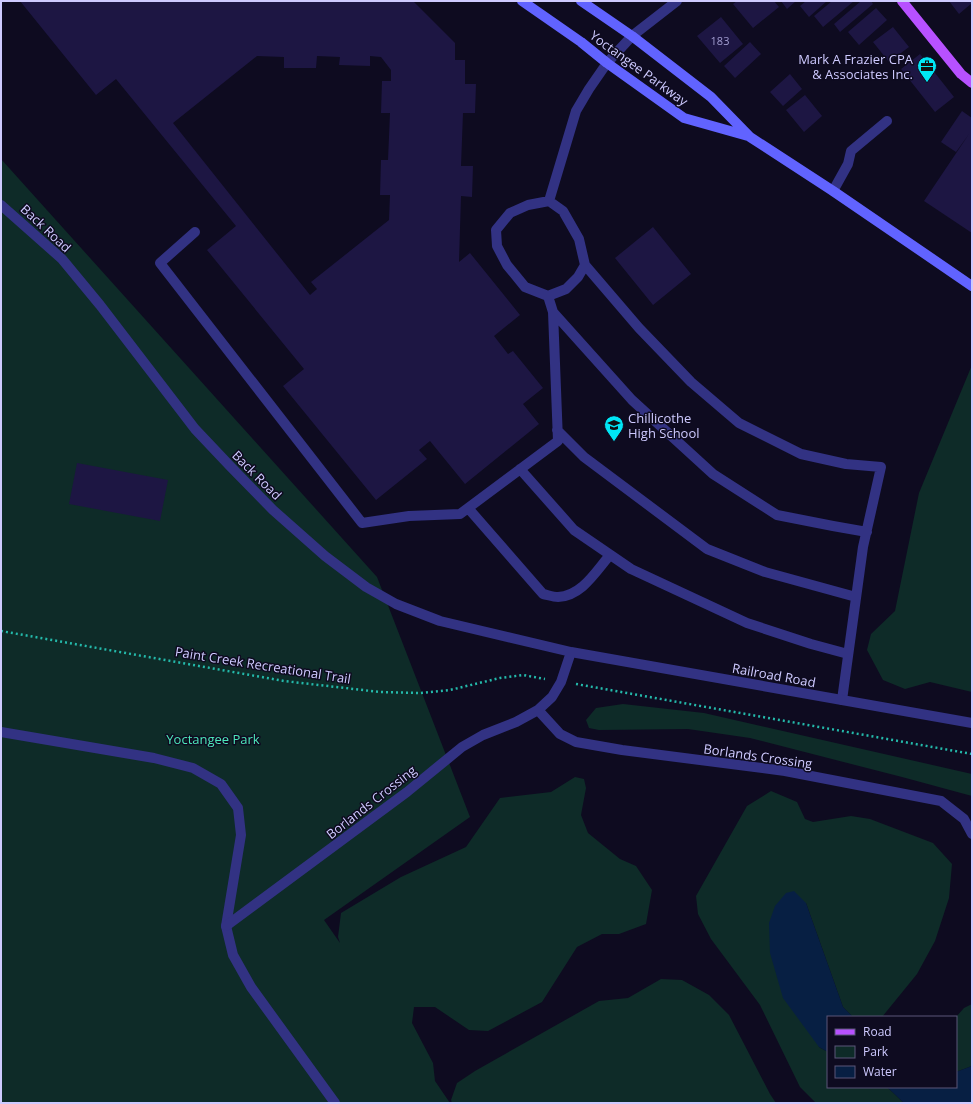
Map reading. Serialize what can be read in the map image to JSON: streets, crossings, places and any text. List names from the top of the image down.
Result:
{
  "streets": {
    "street": [
      "Yoctangee Parkway",
      "Back Road",
      "Railroad Road",
      "Borlands Crossing"
    ],
    "path": ["Paint Creek Recreational Trail"]
  },
  "crossings": [
    ["Back Road", "Railroad Road"],
    ["Back Road", "Borlands Crossing"],
    ["Paint Creek Recreational Trail", "Borlands Crossing"],
    ["Railroad Road", "Borlands Crossing"]
  ],
  "parks": ["Yoctangee Park"],
  "places": {
    "office": ["Mark A Frazier CPA & Associates Inc."],
    "school or university": ["Chillicothe High School"]
  },
  "house_numbers": ["183"],
  "legend": ["Road", "Park", "Water"]
}
